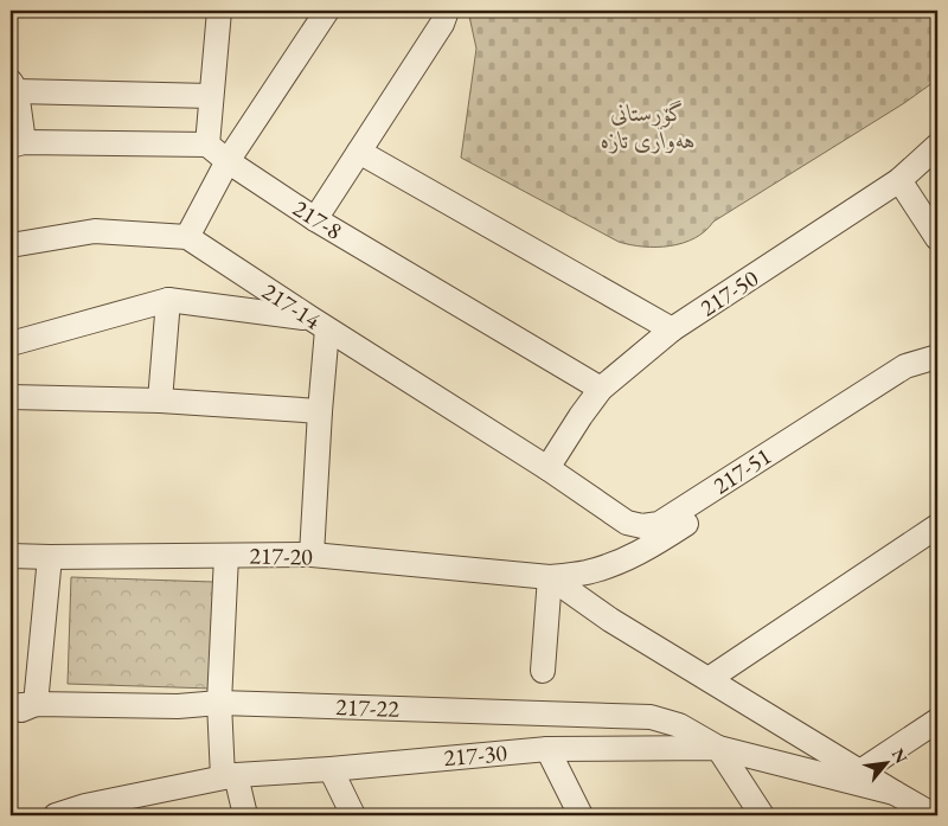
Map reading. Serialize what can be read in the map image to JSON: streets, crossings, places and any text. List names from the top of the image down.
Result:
{
  "streets": {
    "street": [
      "217-8",
      "217-50",
      "217-14",
      "217-51",
      "217-20",
      "217-22",
      "217-30"
    ]
  },
  "crossings": [
    ["217-8", "217-50"],
    ["217-50", "217-14"],
    ["217-50", "217-51"],
    ["217-14", "217-51"],
    ["217-22", "217-30"]
  ],
  "parks": ["گۆڕستانی هەواری تازە"],
  "north": "top right"
}
